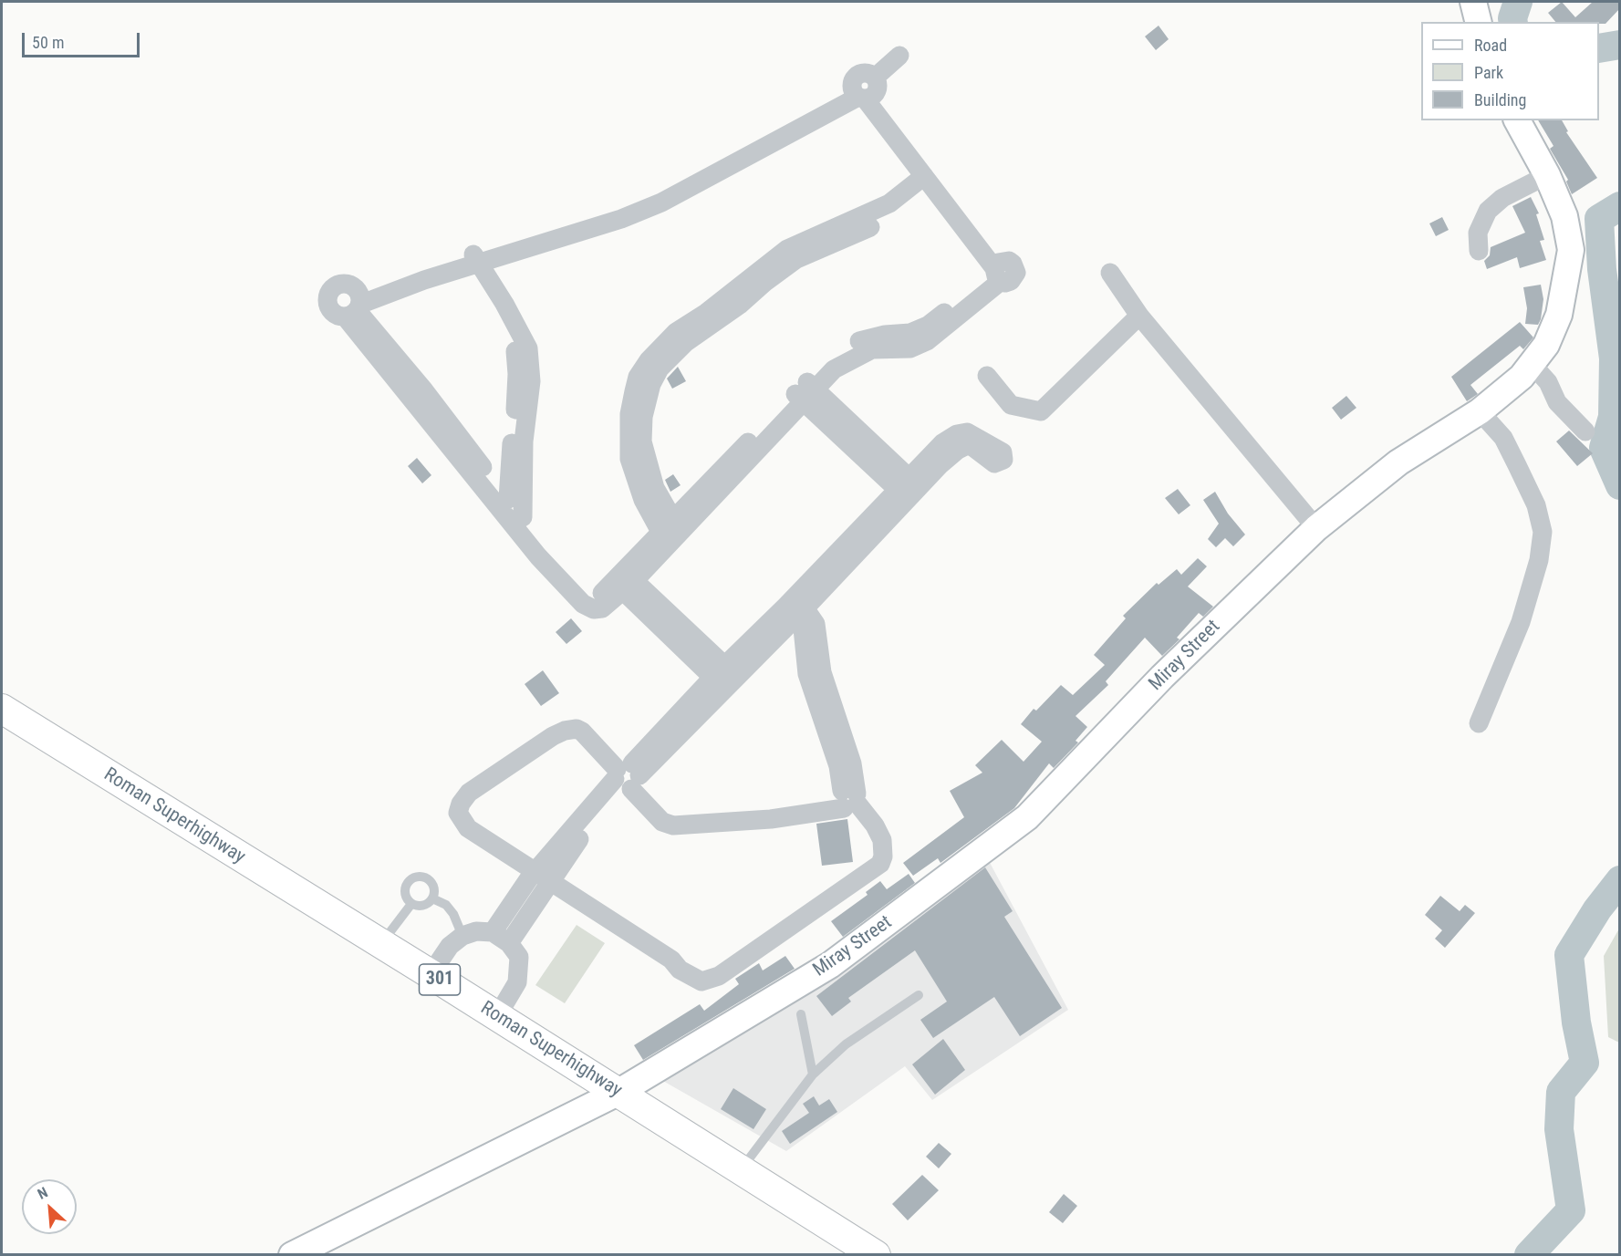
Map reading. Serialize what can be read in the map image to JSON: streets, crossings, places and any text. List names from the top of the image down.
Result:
{
  "streets": {
    "main road": ["Roman Superhighway", "301"],
    "street": ["Miray Street"]
  },
  "crossings": [
    ["Miray Street", "Roman Superhighway"]
  ],
  "legend": ["Road", "Park", "Building"],
  "scale_bar": "50 m",
  "north": "top left"
}
